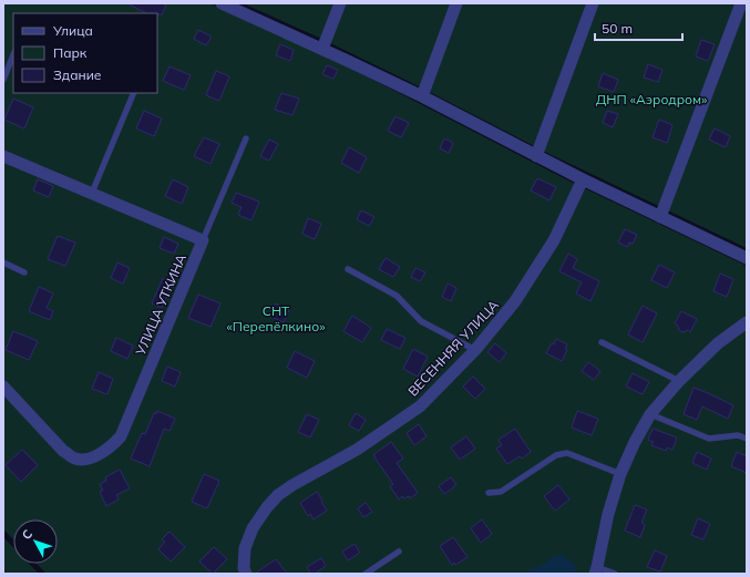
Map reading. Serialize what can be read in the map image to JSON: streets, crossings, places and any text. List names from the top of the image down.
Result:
{
  "streets": {
    "street": ["УЛИЦА УТКИНА", "ВЕСЕННЯЯ УЛИЦА"]
  },
  "parks": ["ДНП «Аэродром»", "СНТ «Перепёлкино»"],
  "legend": ["Улица", "Парк", "Здание"],
  "scale_bar": "50 m",
  "north": "top left"
}
